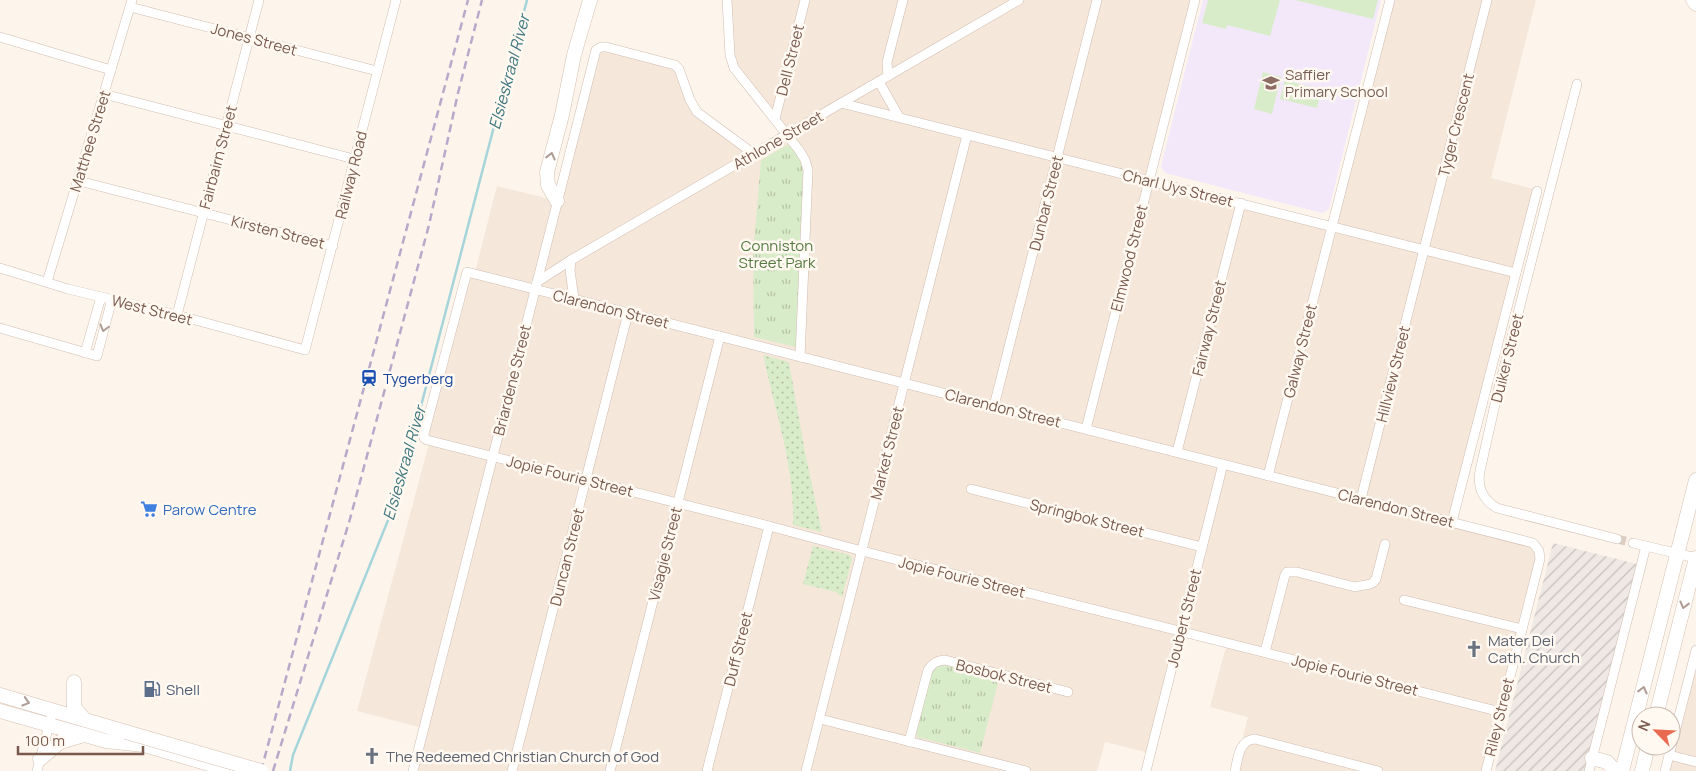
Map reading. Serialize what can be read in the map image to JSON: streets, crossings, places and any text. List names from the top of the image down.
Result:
{
  "streets": {
    "street": [
      "Jones Street",
      "Dell Street",
      "Tyger Crescent",
      "Athlone Street",
      "Matthee Street",
      "Fairbairn Street",
      "Railway Road",
      "Charl Uys Street",
      "Dunbar Street",
      "Kirsten Street",
      "Elmwood Street",
      "Clarendon Street",
      "West Street",
      "Fairway Street",
      "Galway Street",
      "Duiker Street",
      "Hillview Street",
      "Briardene Street",
      "Market Street",
      "Jopie Fourie Street",
      "Springbok Street",
      "Visagie Street",
      "Duncan Street",
      "Joubert Street",
      "Duff Street",
      "Bosbok Street",
      "Riley Street"
    ]
  },
  "crossings": [
    ["Jones Street", "Matthee Street"],
    ["Jones Street", "Fairbairn Street"],
    ["Jones Street", "Railway Road"],
    ["Tyger Crescent", "Charl Uys Street"],
    ["Tyger Crescent", "Hillview Street"],
    ["Athlone Street", "Charl Uys Street"],
    ["Athlone Street", "Clarendon Street"],
    ["Athlone Street", "Briardene Street"],
    ["Matthee Street", "Kirsten Street"],
    ["Matthee Street", "West Street"],
    ["Fairbairn Street", "Kirsten Street"],
    ["Fairbairn Street", "West Street"],
    ["Railway Road", "Kirsten Street"],
    ["Railway Road", "West Street"],
    ["Charl Uys Street", "Dunbar Street"],
    ["Charl Uys Street", "Elmwood Street"],
    ["Charl Uys Street", "Fairway Street"],
    ["Charl Uys Street", "Galway Street"],
    ["Charl Uys Street", "Hillview Street"],
    ["Charl Uys Street", "Market Street"],
    ["Dunbar Street", "Clarendon Street"],
    ["Elmwood Street", "Clarendon Street"],
    ["Clarendon Street", "Fairway Street"],
    ["Clarendon Street", "Galway Street"],
    ["Clarendon Street", "Hillview Street"],
    ["Clarendon Street", "Briardene Street"],
    ["Clarendon Street", "Market Street"],
    ["Clarendon Street", "Jopie Fourie Street"],
    ["Clarendon Street", "Visagie Street"],
    ["Clarendon Street", "Duncan Street"],
    ["Clarendon Street", "Joubert Street"],
    ["Clarendon Street", "Riley Street"],
    ["Briardene Street", "Jopie Fourie Street"],
    ["Market Street", "Jopie Fourie Street"],
    ["Jopie Fourie Street", "Visagie Street"],
    ["Jopie Fourie Street", "Duncan Street"],
    ["Jopie Fourie Street", "Joubert Street"],
    ["Jopie Fourie Street", "Duff Street"],
    ["Jopie Fourie Street", "Riley Street"],
    ["Springbok Street", "Joubert Street"]
  ],
  "water": ["Elsieskraal River"],
  "parks": ["Conniston Street Park"],
  "places": {
    "school or university": ["Saffier Primary School"],
    "station": ["Tygerberg"],
    "supermarket": ["Parow Centre"],
    "church": ["Mater Dei Cath. Church", "The Redeemed Christian Church of God"],
    "fuel station": ["Shell"]
  },
  "scale_bar": "100 m",
  "north": "top left"
}
